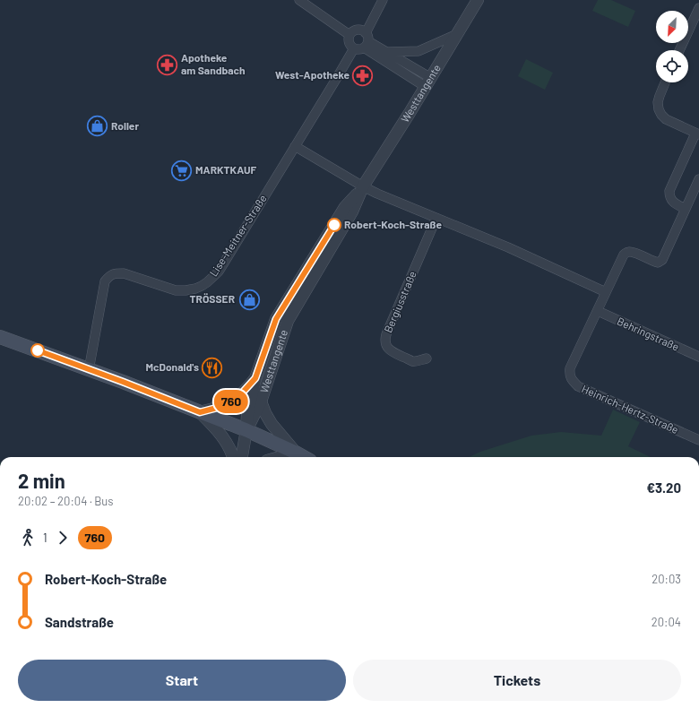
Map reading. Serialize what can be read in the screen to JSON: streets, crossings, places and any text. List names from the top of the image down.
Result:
{
  "streets": {
    "street": [
      "Westtangente",
      "Lise-Meitner-Straße",
      "Bergiusstraße",
      "Behringstraße",
      "Heinrich-Hertz-Straße"
    ]
  },
  "crossings": [
    ["Behringstraße", "Heinrich-Hertz-Straße"]
  ],
  "places": {
    "pharmacy": ["Apotheke am Sandbach", "West-Apotheke"],
    "shop": ["Roller", "TRÖSSER"],
    "supermarket": ["MARKTKAUF"],
    "other": ["Robert-Koch-Straße"],
    "restaurant": ["McDonald's"]
  },
  "lines": ["bus line 760"],
  "north": "bottom left",
  "page": {
    "on_map": "760",
    "heading": ["2 min", "20:02 – 20:04 · Bus", "€3.20"],
    "legs": ["1", "760"],
    "list": [
      {
        "name": "Robert-Koch-Straße",
        "value": "20:03"
      },
      {
        "name": "Sandstraße",
        "value": "20:04"
      }
    ],
    "buttons": ["Start", "Tickets"]
  }
}
